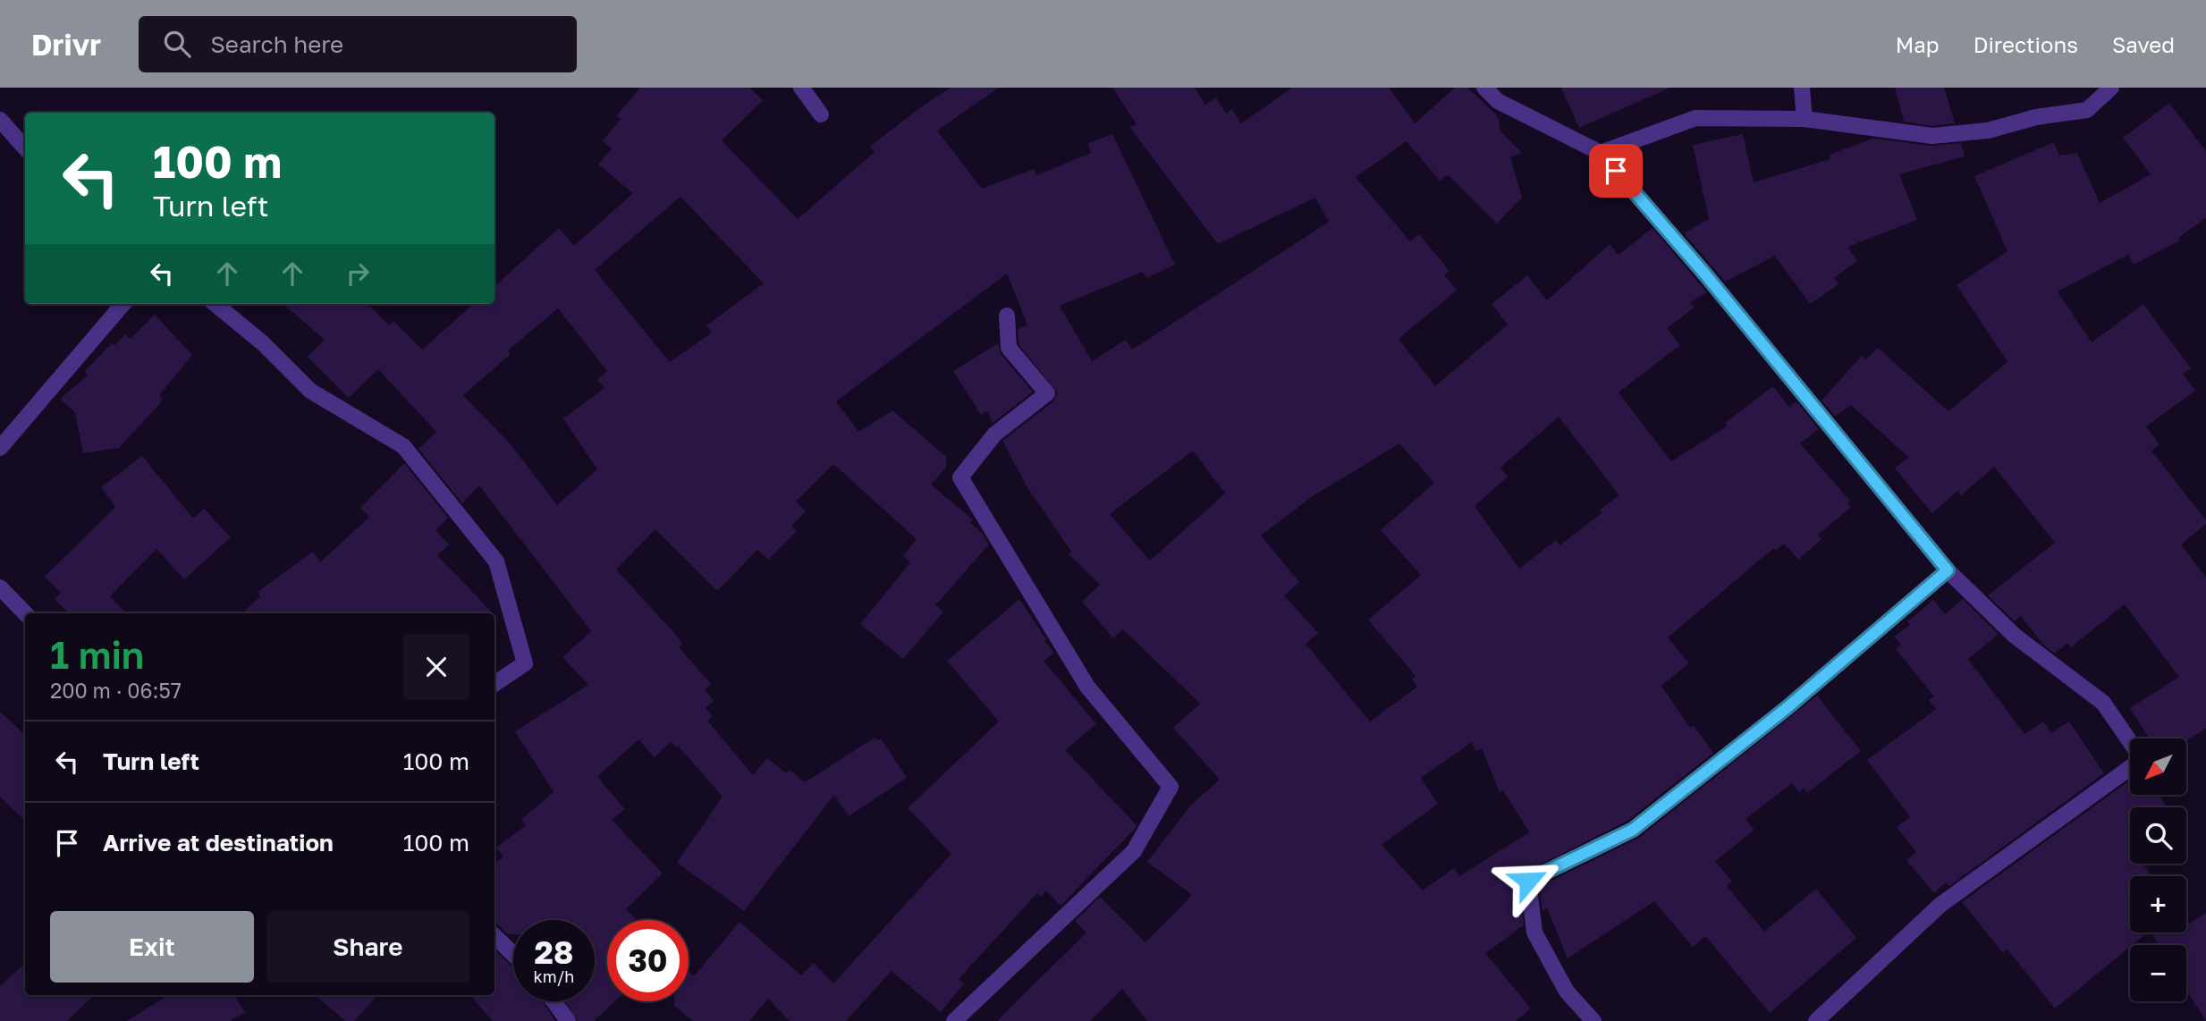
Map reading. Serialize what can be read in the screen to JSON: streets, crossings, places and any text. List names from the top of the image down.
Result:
{
  "north": "bottom left",
  "page": {
    "header": "Drivr",
    "search": "Search here",
    "nav": ["Map", "Directions", "Saved"],
    "turn": ["100 m", "Turn left"],
    "heading": ["1 min", "200 m · 06:57"],
    "list": [
      {
        "name": "Turn left",
        "value": "100 m"
      },
      {
        "name": "Arrive at destination",
        "value": "100 m"
      }
    ],
    "map_buttons": ["+", "−"],
    "buttons": ["Exit", "Share"],
    "speed": "28 km/h",
    "limit": "30"
  }
}
